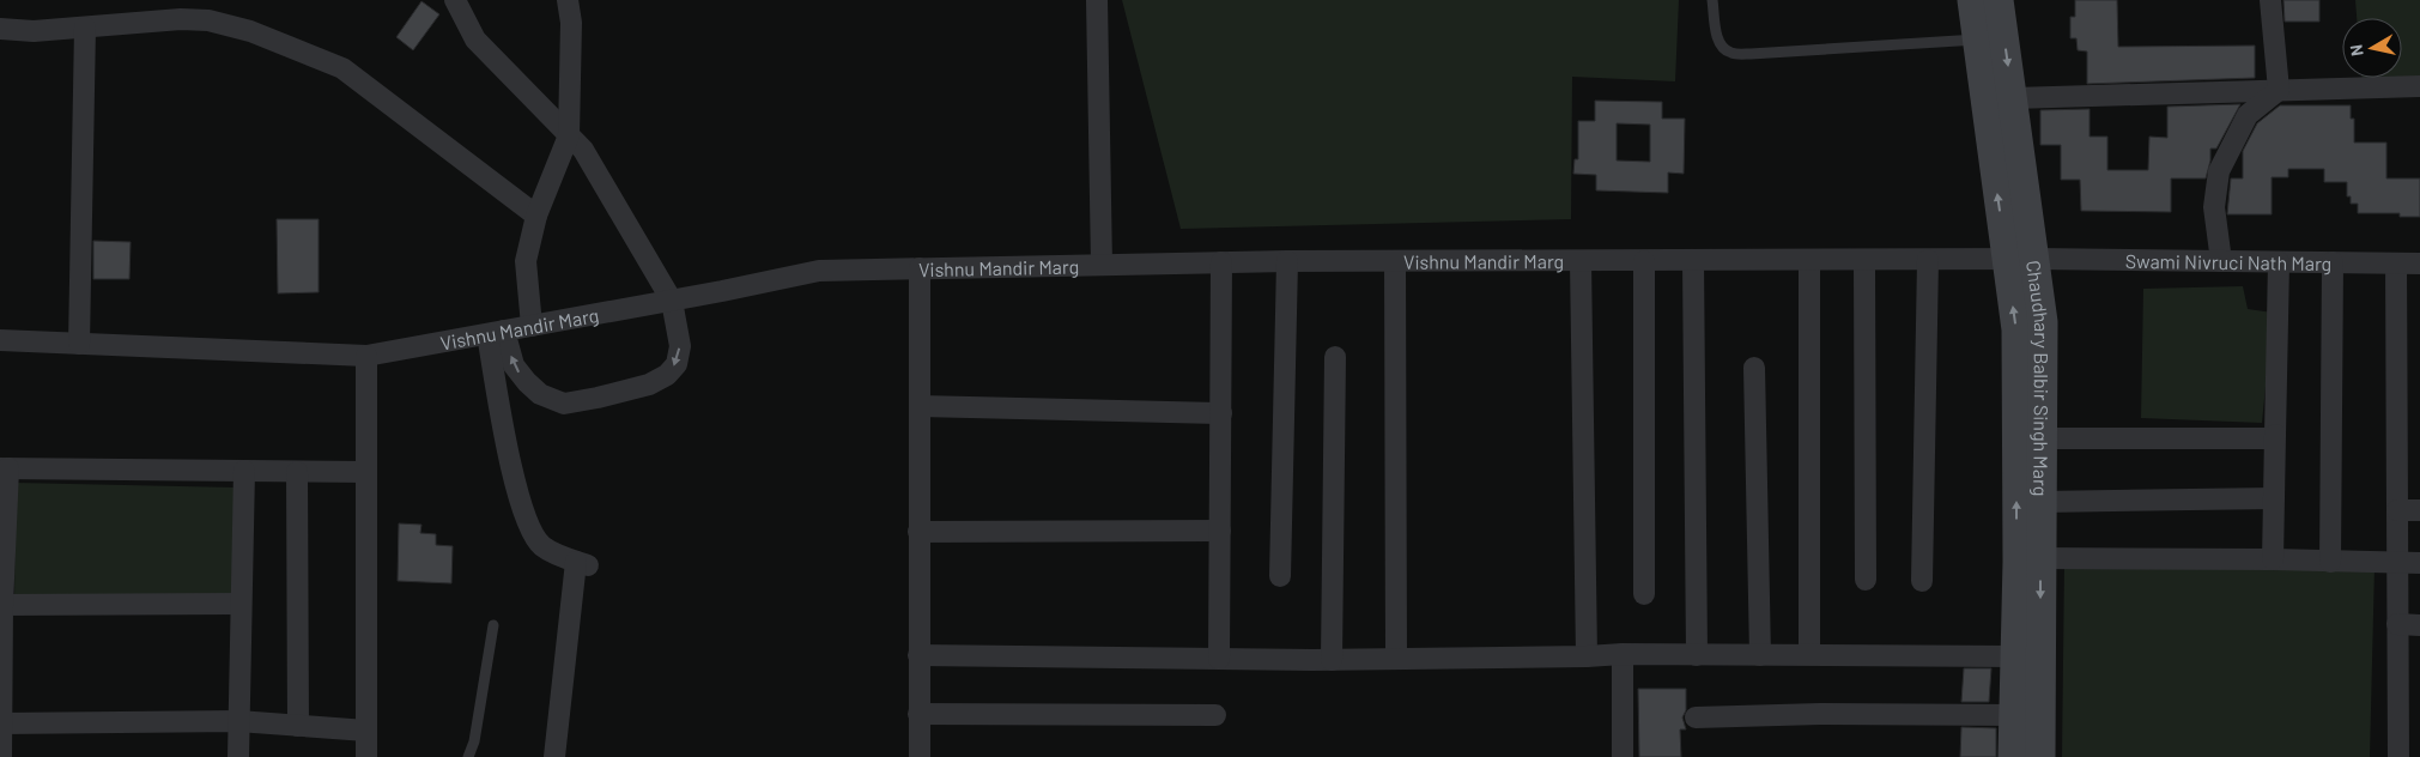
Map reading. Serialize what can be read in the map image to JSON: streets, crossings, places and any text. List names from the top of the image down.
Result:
{
  "streets": {
    "street": ["Vishnu Mandir Marg", "Swami Nivruci Nath Marg", "Chaudhary Balbir Singh Marg"]
  },
  "crossings": [
    ["Vishnu Mandir Marg", "Swami Nivruci Nath Marg"],
    ["Vishnu Mandir Marg", "Chaudhary Balbir Singh Marg"],
    ["Swami Nivruci Nath Marg", "Chaudhary Balbir Singh Marg"]
  ],
  "north": "left"
}
